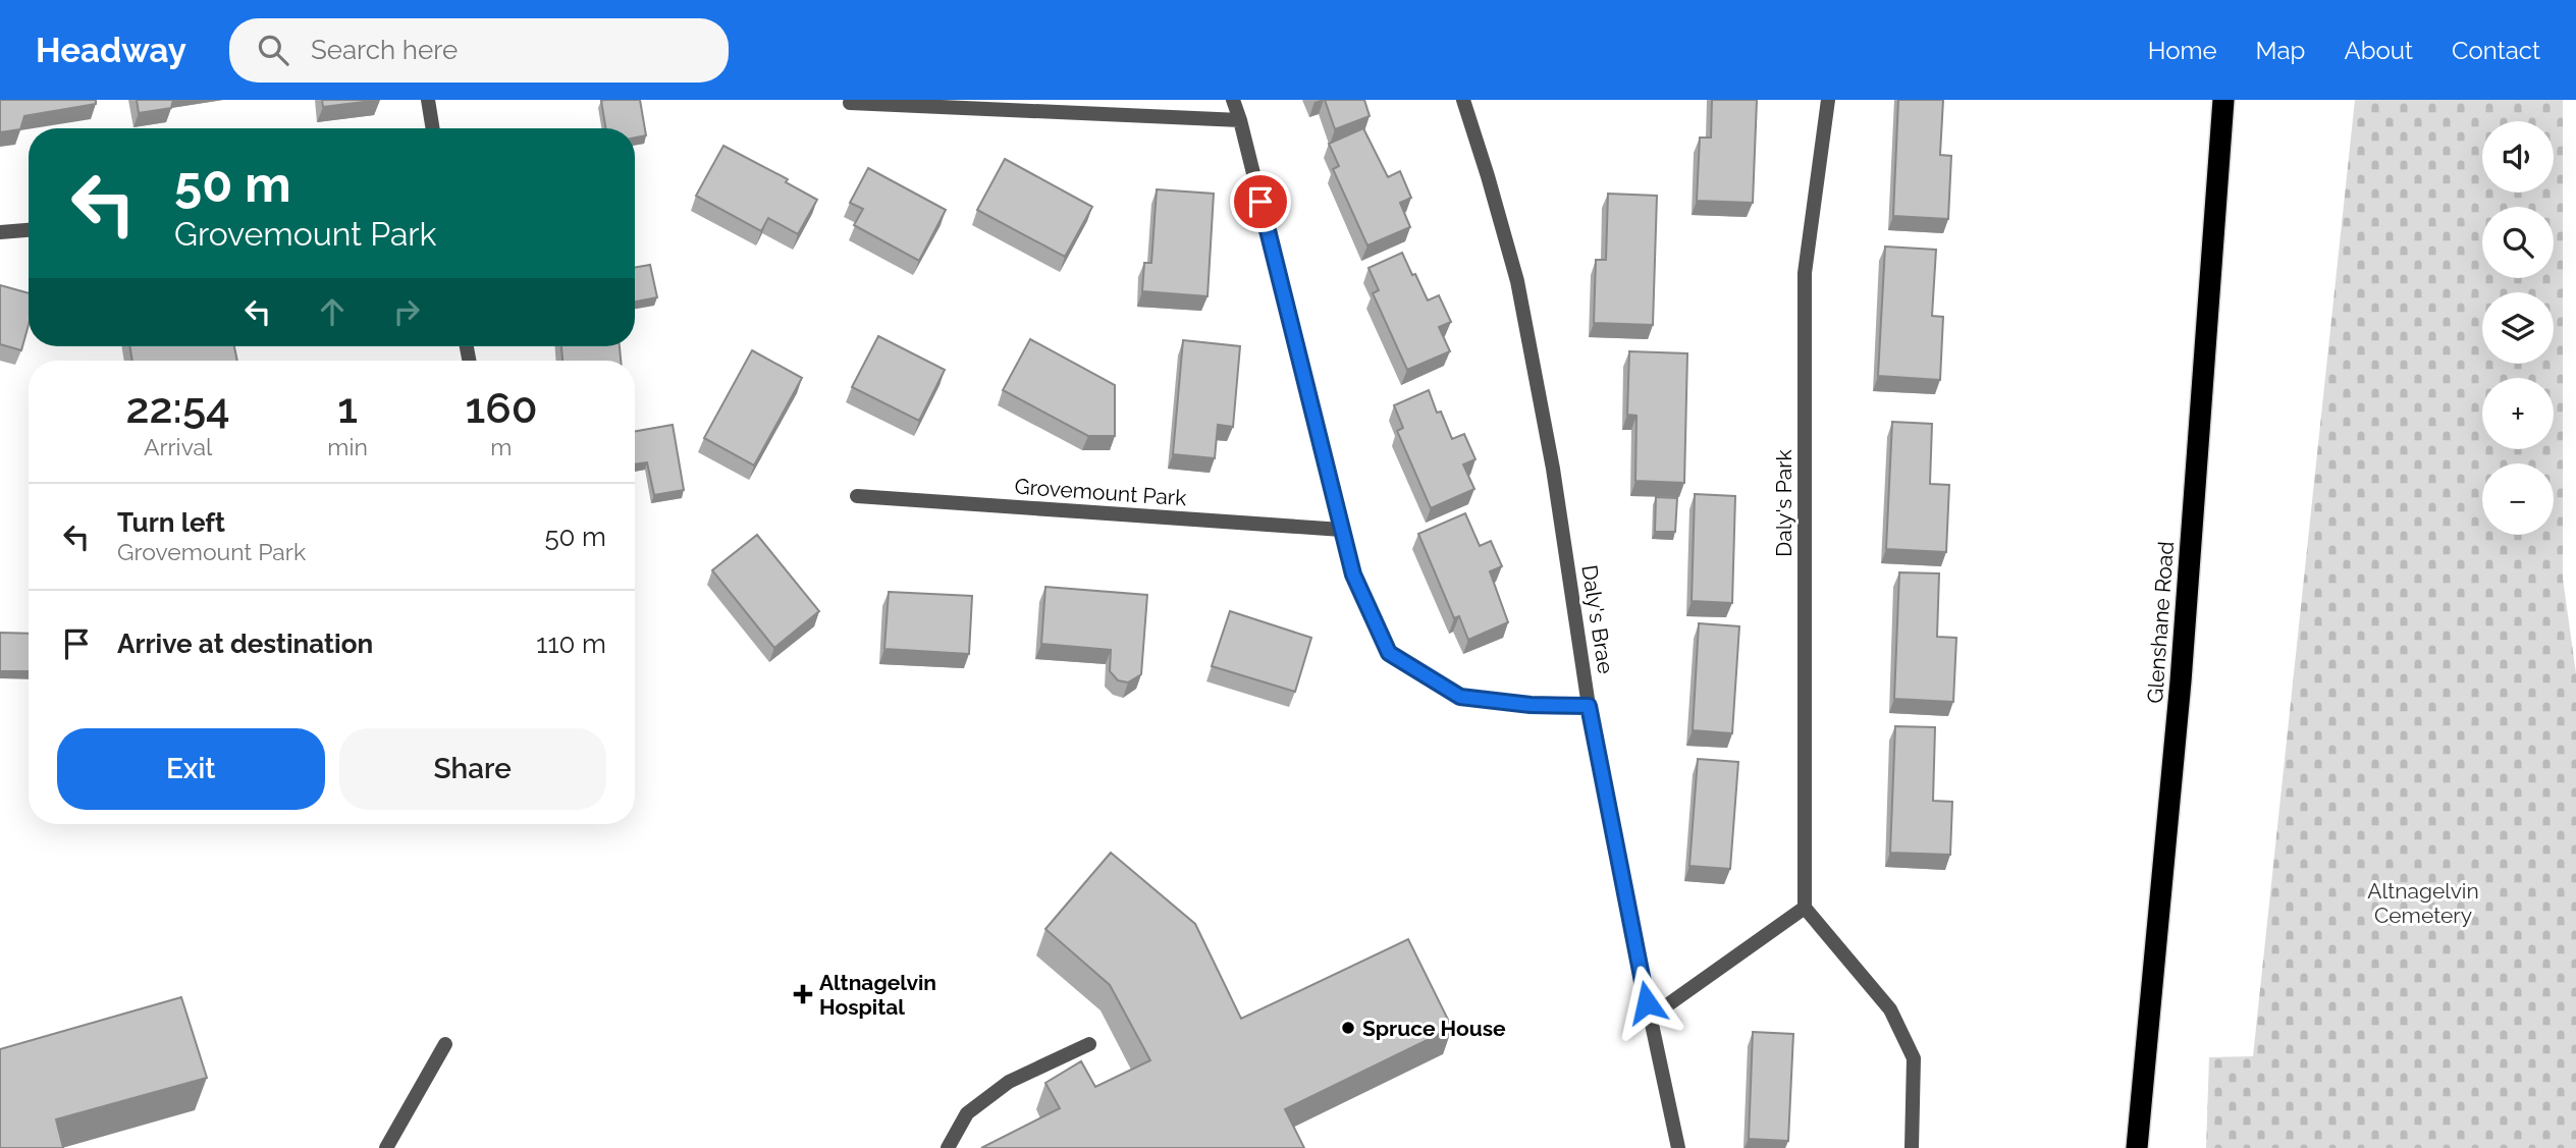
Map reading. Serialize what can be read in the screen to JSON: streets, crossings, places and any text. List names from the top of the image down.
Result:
{
  "streets": {
    "highway": ["Glenshane Road"],
    "street": ["Grovemount Park", "Daly's Park", "Daly's Brae"]
  },
  "parks": ["Altnagelvin Cemetery"],
  "places": {
    "health": ["Altnagelvin Hospital"],
    "other": ["Spruce House"]
  },
  "page": {
    "header": "Headway",
    "search": "Search here",
    "nav": [
      "Home",
      "Map",
      "About",
      "Contact"
    ],
    "map_buttons": ["+", "−"],
    "turn": ["50 m", "Grovemount Park"],
    "eta": [
      "22:54",
      "Arrival",
      "1",
      "min",
      "160",
      "m"
    ],
    "list": [
      {
        "name": "Turn left",
        "note": "Grovemount Park",
        "value": "50 m"
      },
      {
        "name": "Arrive at destination",
        "value": "110 m"
      }
    ],
    "buttons": ["Exit", "Share"]
  }
}
